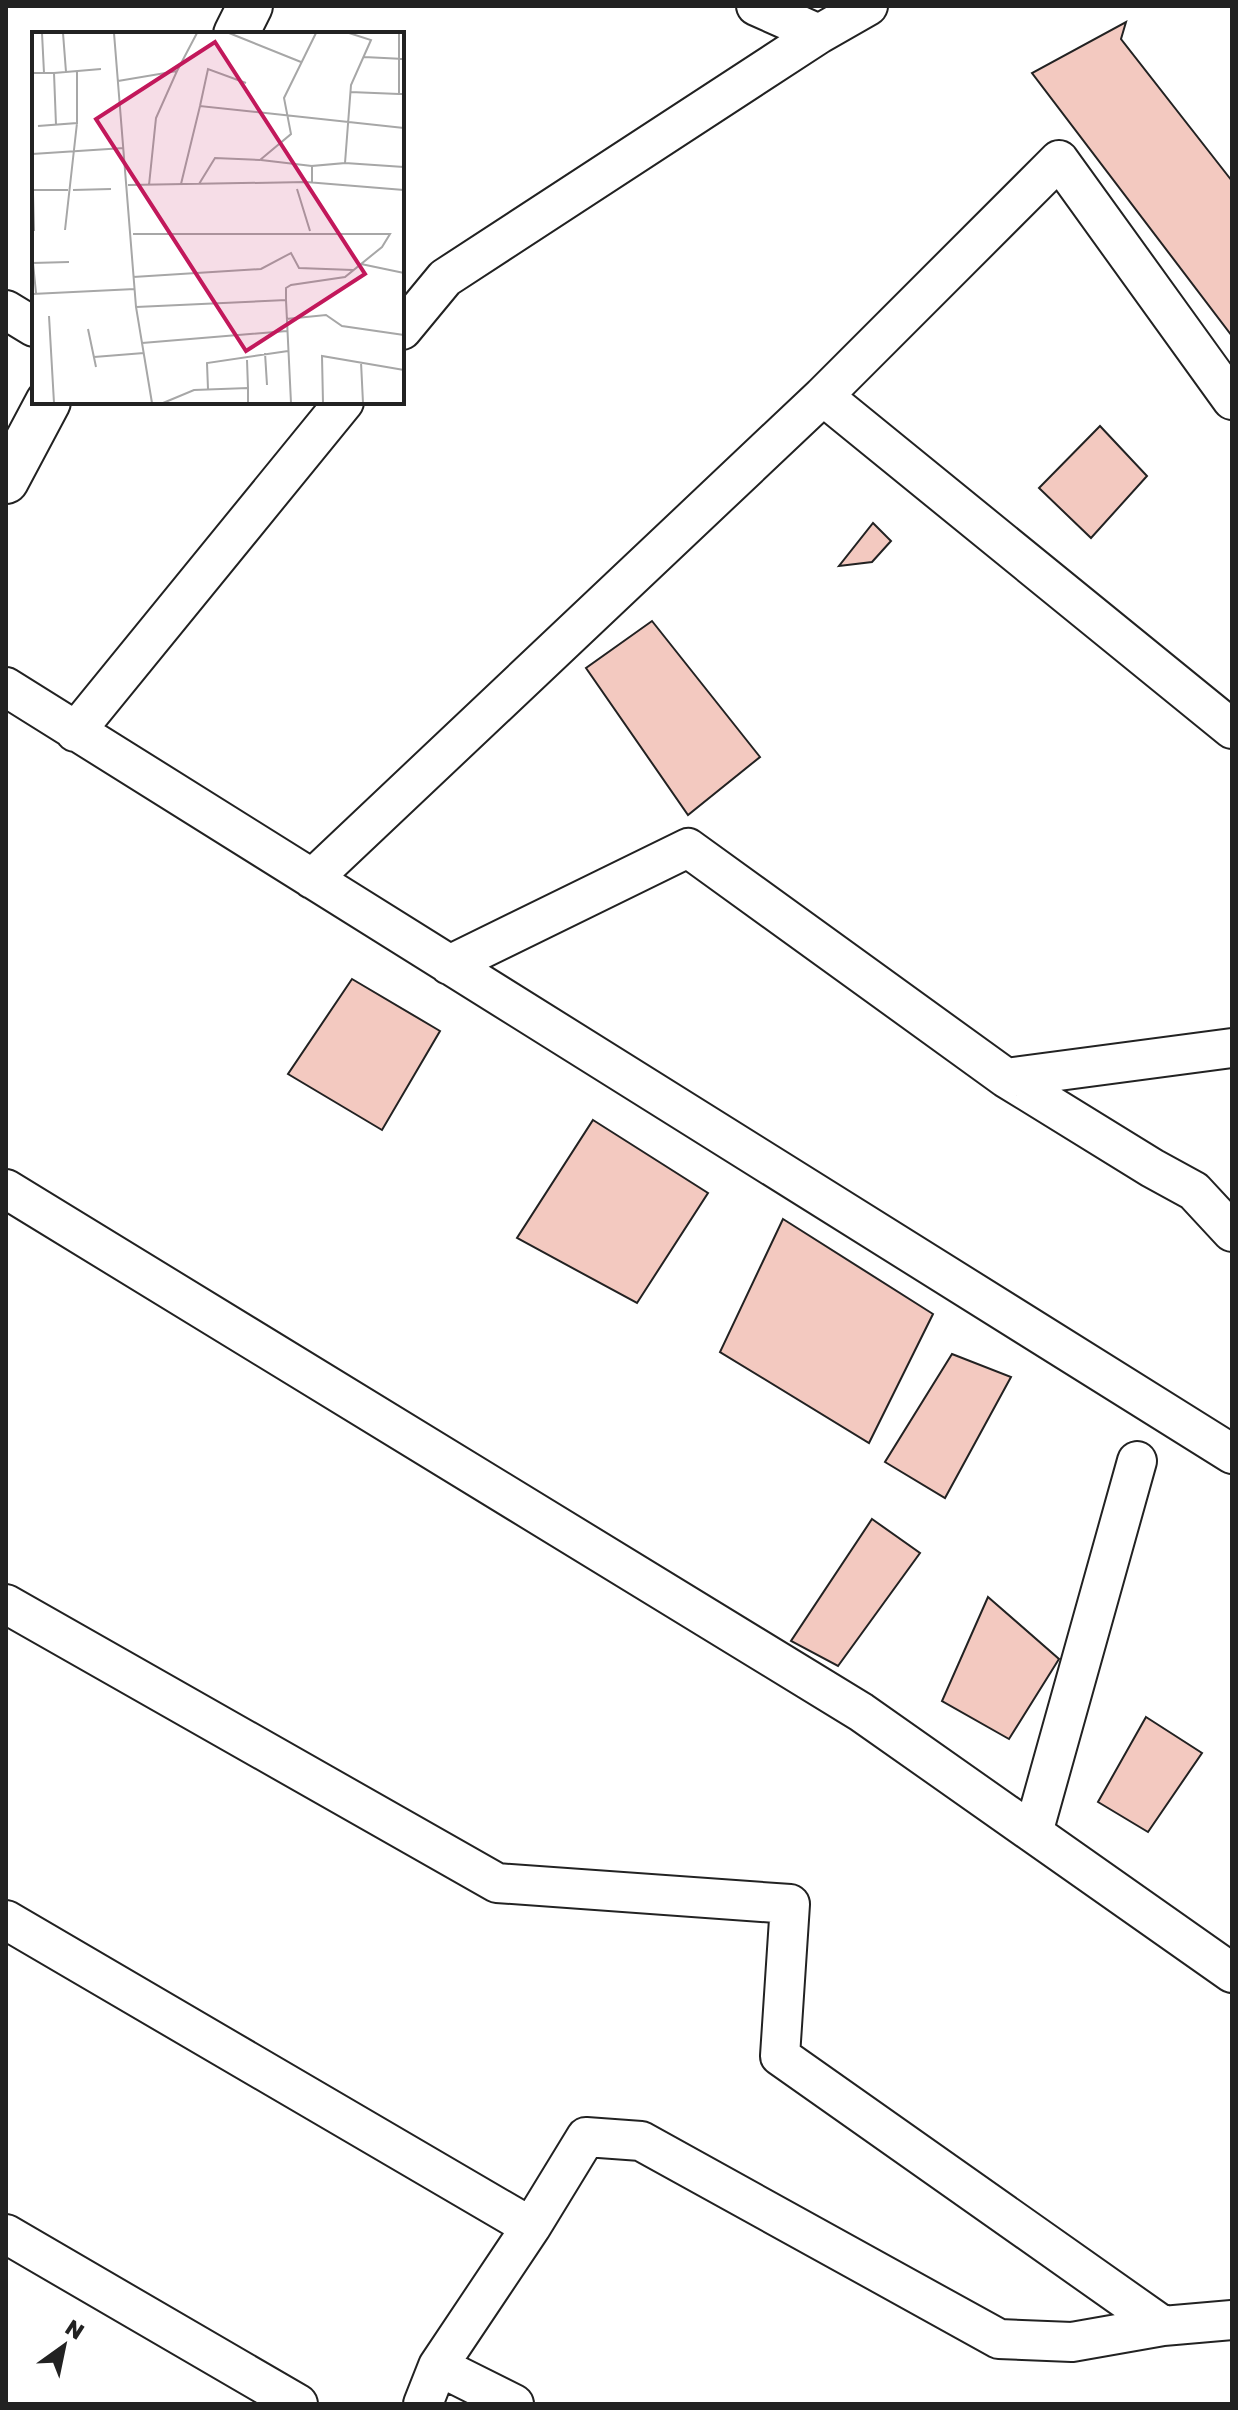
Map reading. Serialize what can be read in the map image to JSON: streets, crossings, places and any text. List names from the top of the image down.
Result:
{
  "north": "top right"
}
